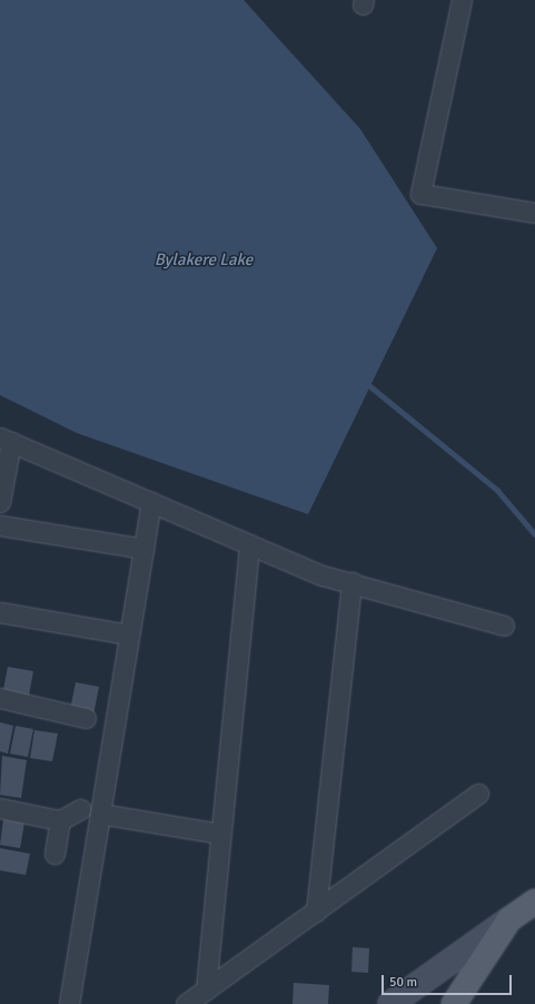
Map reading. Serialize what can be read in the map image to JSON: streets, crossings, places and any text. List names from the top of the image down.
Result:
{
  "water": ["Bylakere Lake"],
  "scale_bar": "50 m"
}
